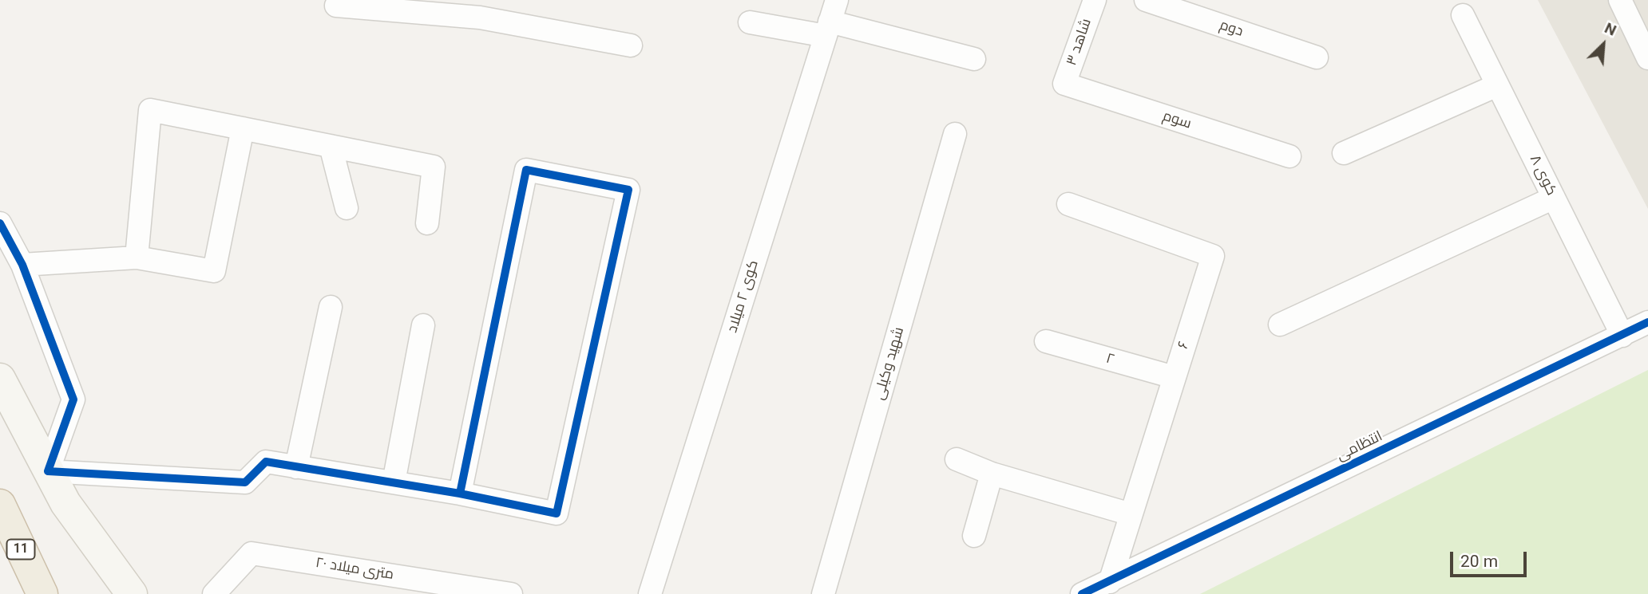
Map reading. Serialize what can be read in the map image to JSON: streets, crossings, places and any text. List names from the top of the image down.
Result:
{
  "streets": {
    "highway": ["11"],
    "street": [
      "دوم",
      "شاهد ۳",
      "سوم",
      "کوی ۸",
      "کوی ۲ میلاد",
      "۶",
      "۲",
      "شهید وکیلی",
      "انتظامی",
      "۲۰ متری میلاد"
    ]
  },
  "crossings": [
    ["شاهد ۳", "سوم"],
    ["کوی ۸", "انتظامی"],
    ["۶", "۲"],
    ["۶", "انتظامی"]
  ],
  "scale_bar": "20 m",
  "north": "top right"
}
